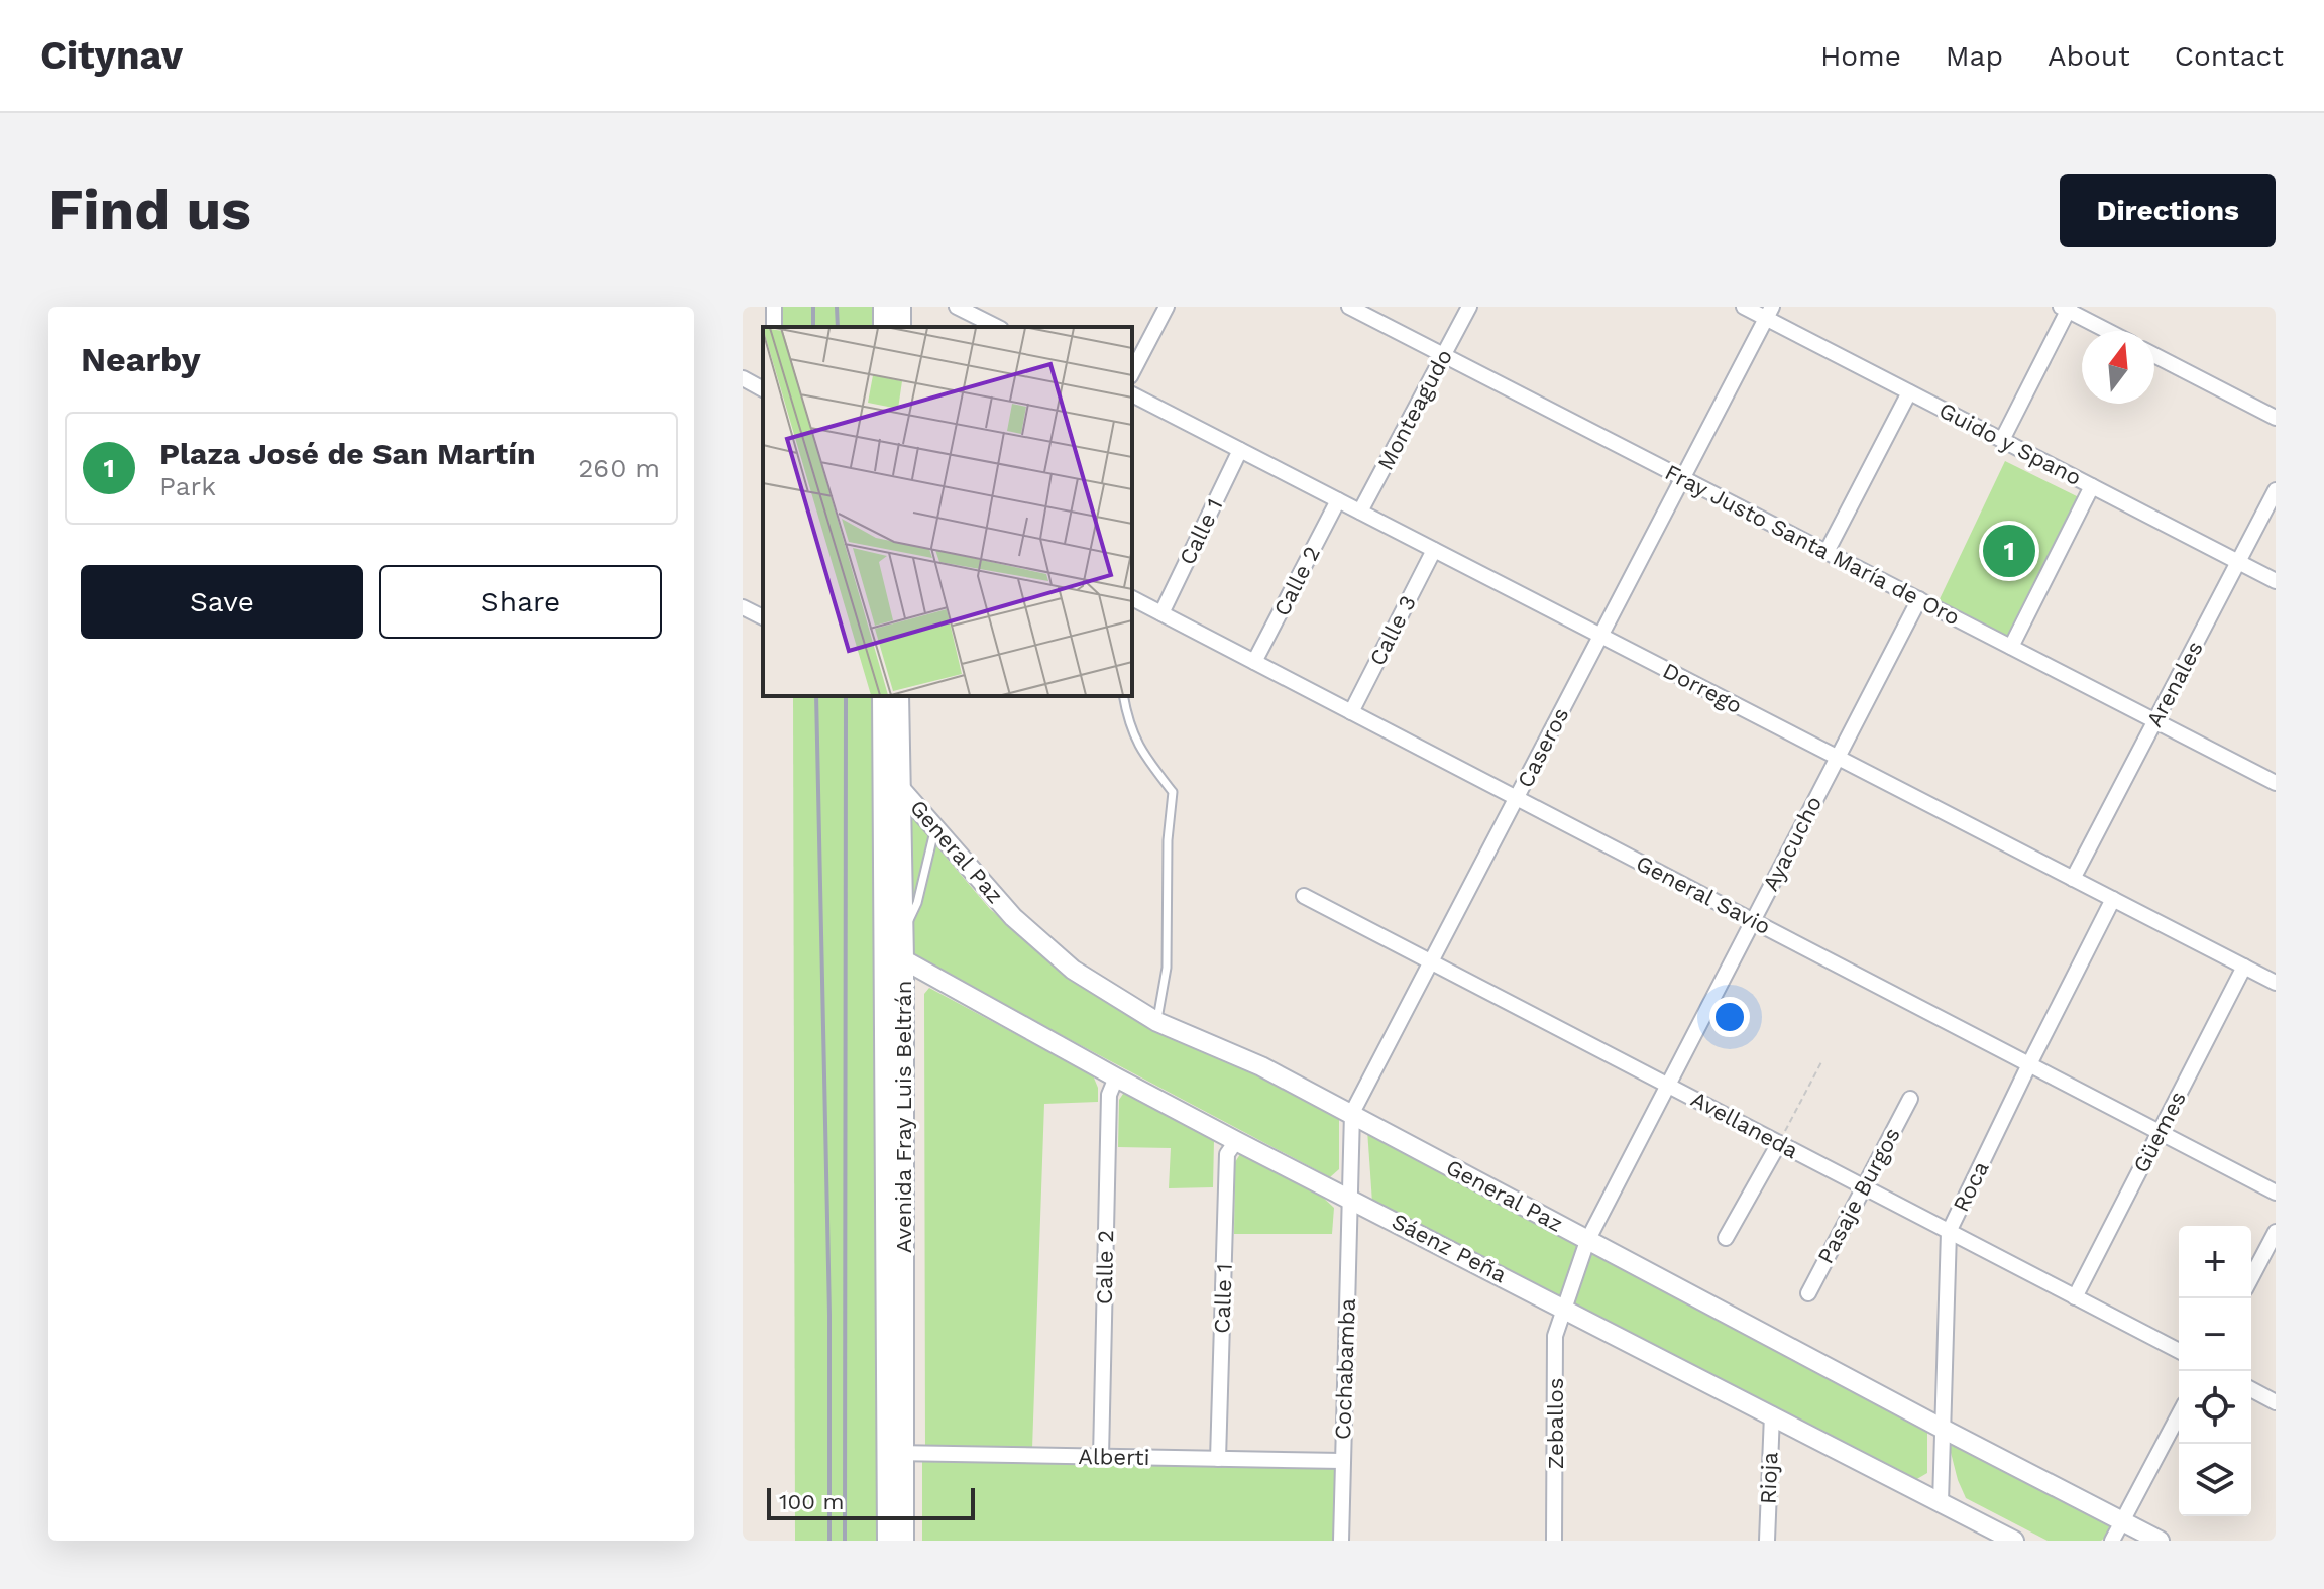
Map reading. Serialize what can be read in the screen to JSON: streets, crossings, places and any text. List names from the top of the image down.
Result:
{
  "streets": {
    "main road": ["Avenida Fray Luis Beltrán"],
    "street": [
      "Monteagudo",
      "Guido y Spano",
      "Calle 1",
      "Fray Justo Santa María de Oro",
      "Calle 2",
      "Calle 3",
      "Arenales",
      "Dorrego",
      "Caseros",
      "Ayacucho",
      "General Paz",
      "General Savio",
      "Avellaneda",
      "Güemes",
      "Roca",
      "Pasaje Burgos",
      "Sáenz Peña",
      "Cochabamba",
      "Zeballos",
      "Alberti",
      "Rioja"
    ]
  },
  "crossings": [
    ["Monteagudo", "Fray Justo Santa María de Oro"],
    ["Monteagudo", "Dorrego"],
    ["Guido y Spano", "Arenales"],
    ["Guido y Spano", "Caseros"],
    ["Calle 1", "Dorrego"],
    ["Calle 1", "General Savio"],
    ["Calle 1", "Sáenz Peña"],
    ["Calle 1", "Alberti"],
    ["Fray Justo Santa María de Oro", "Arenales"],
    ["Fray Justo Santa María de Oro", "Caseros"],
    ["Fray Justo Santa María de Oro", "Ayacucho"],
    ["Calle 2", "Dorrego"],
    ["Calle 2", "General Savio"],
    ["Calle 2", "Sáenz Peña"],
    ["Calle 2", "Alberti"],
    ["Calle 3", "Dorrego"],
    ["Calle 3", "General Savio"],
    ["Arenales", "Dorrego"],
    ["Dorrego", "Caseros"],
    ["Dorrego", "Ayacucho"],
    ["Dorrego", "Güemes"],
    ["Dorrego", "Roca"],
    ["Caseros", "General Paz"],
    ["Caseros", "General Savio"],
    ["Caseros", "Avellaneda"],
    ["Caseros", "Sáenz Peña"],
    ["Caseros", "Cochabamba"],
    ["Ayacucho", "General Paz"],
    ["Ayacucho", "General Savio"],
    ["Ayacucho", "Avellaneda"],
    ["Ayacucho", "Sáenz Peña"],
    ["Ayacucho", "Zeballos"],
    ["General Paz", "Avenida Fray Luis Beltrán"],
    ["General Paz", "Roca"],
    ["General Savio", "Güemes"],
    ["General Savio", "Roca"],
    ["Avenida Fray Luis Beltrán", "Sáenz Peña"],
    ["Avenida Fray Luis Beltrán", "Alberti"],
    ["Avellaneda", "Güemes"],
    ["Avellaneda", "Roca"],
    ["Avellaneda", "Pasaje Burgos"],
    ["Roca", "Sáenz Peña"],
    ["Sáenz Peña", "Cochabamba"],
    ["Sáenz Peña", "Zeballos"],
    ["Sáenz Peña", "Rioja"],
    ["Cochabamba", "Alberti"]
  ],
  "scale_bar": "100 m",
  "north": "top",
  "page": {
    "header": "Citynav",
    "nav": [
      "Home",
      "Map",
      "About",
      "Contact"
    ],
    "buttons": [
      "Directions",
      ["Save", "Share"]
    ],
    "title": "Find us",
    "heading": "Nearby",
    "list": [
      {
        "mark": "1",
        "name": "Plaza José de San Martín",
        "note": "Park",
        "value": "260 m"
      }
    ],
    "pins": "1",
    "map_buttons": ["+", "−"],
    "scale": "100 m"
  }
}
